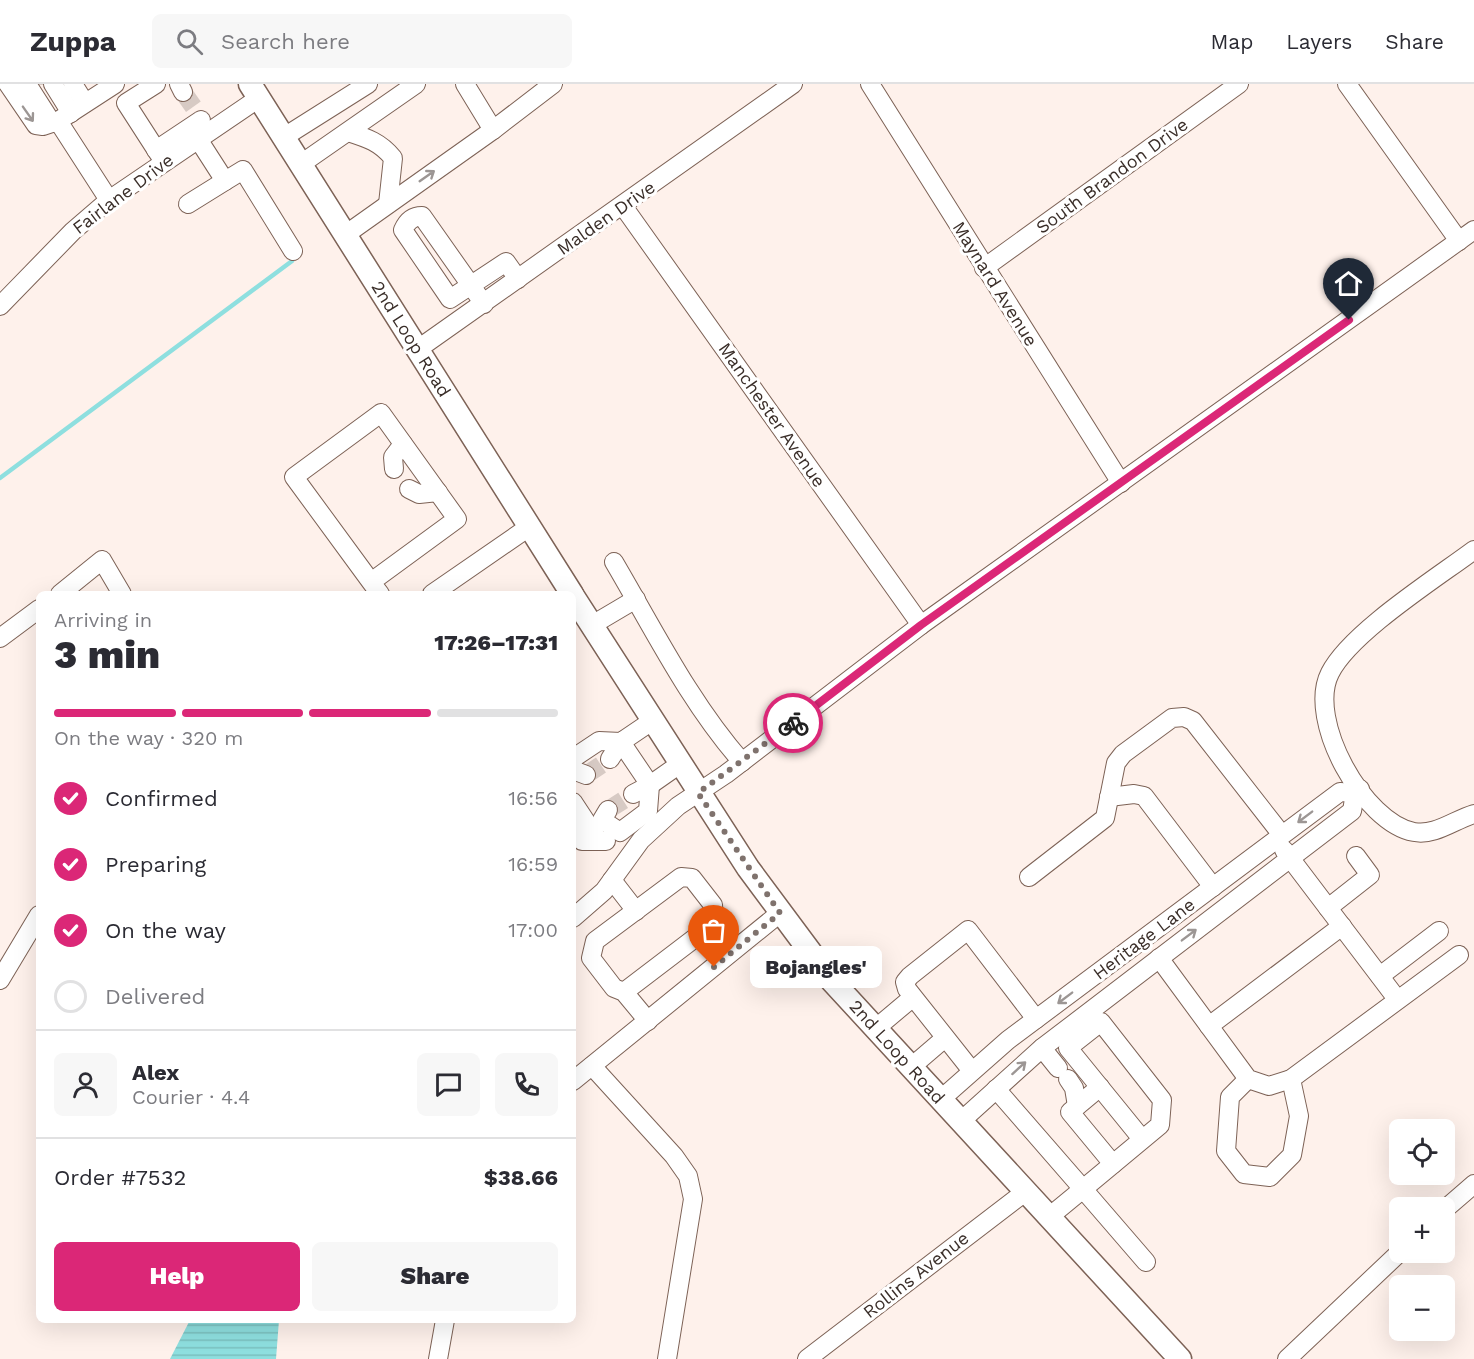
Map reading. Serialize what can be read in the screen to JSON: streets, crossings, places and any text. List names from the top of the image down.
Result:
{
  "streets": {
    "main road": ["2nd Loop Road"],
    "street": [
      "South Brandon Drive",
      "Fairlane Drive",
      "Malden Drive",
      "Maynard Avenue",
      "Manchester Avenue",
      "Heritage Lane",
      "Rollins Avenue"
    ]
  },
  "crossings": [
    ["South Brandon Drive", "Maynard Avenue"],
    ["Fairlane Drive", "2nd Loop Road"],
    ["Malden Drive", "2nd Loop Road"],
    ["Malden Drive", "Manchester Avenue"],
    ["2nd Loop Road", "Heritage Lane"],
    ["2nd Loop Road", "Rollins Avenue"]
  ],
  "places": ["Bojangles'"],
  "page": {
    "header": "Zuppa",
    "search": "Search here",
    "nav": ["Map", "Layers", "Share"],
    "heading": ["3 min", "Arriving in", "17:26–17:31"],
    "panel": [
      "Alex",
      "Courier · 4.4",
      "Order #7532",
      "$38.66"
    ],
    "bar": "On the way · 320 m",
    "list": [
      ["Confirmed", "16:56"],
      ["Preparing", "16:59"],
      ["On the way", "17:00"],
      "Delivered"
    ],
    "bubble": "Bojangles'",
    "map_buttons": ["+", "−"],
    "buttons": ["Help", "Share"]
  }
}
